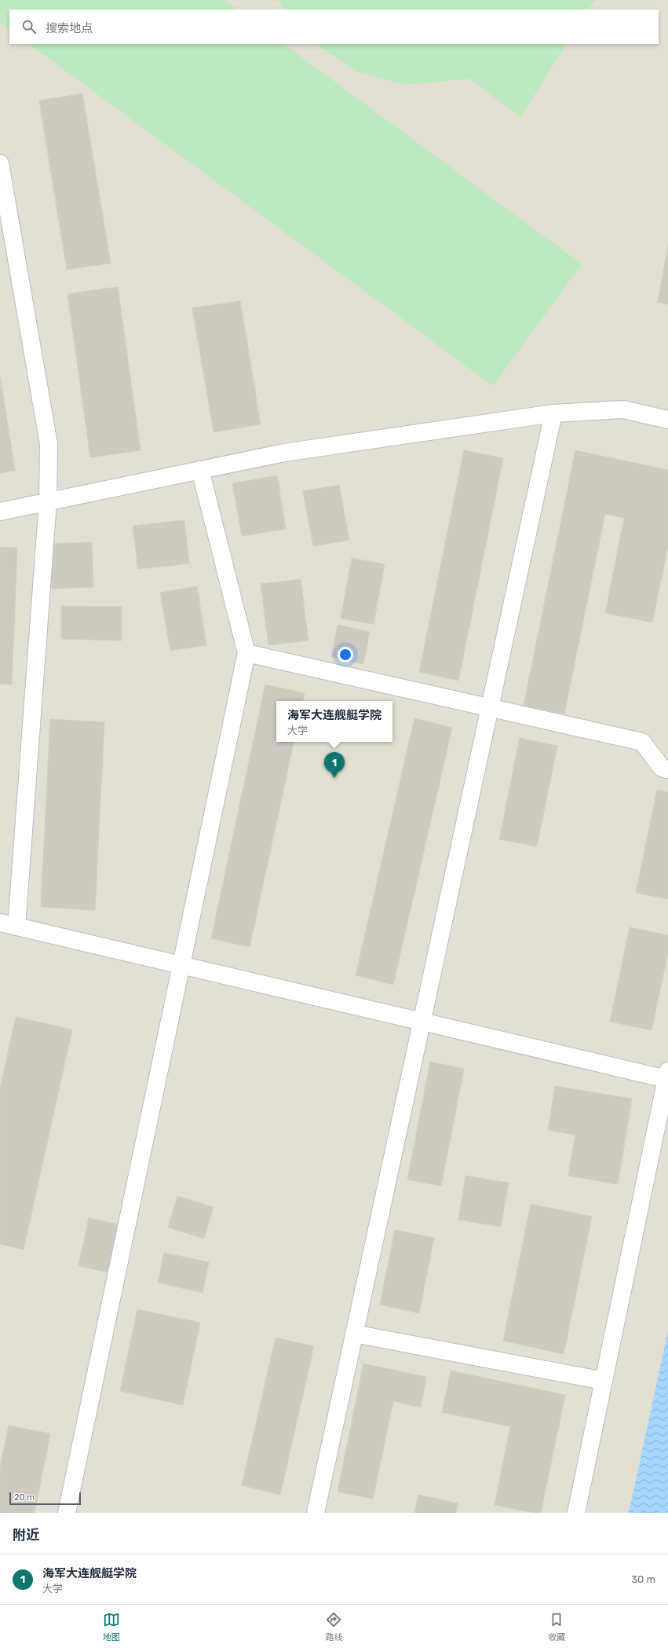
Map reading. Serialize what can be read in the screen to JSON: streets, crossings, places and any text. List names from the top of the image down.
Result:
{
  "scale_bar": "20 m",
  "page": {
    "search": "搜索地点",
    "popup": ["海军大连舰艇学院", "大学"],
    "pins": "1",
    "scale": "20 m",
    "heading": "附近",
    "list": [
      {
        "mark": "1",
        "name": "海军大连舰艇学院",
        "note": "大学",
        "value": "30 m"
      }
    ],
    "nav": ["地图", "路线", "收藏"]
  }
}
